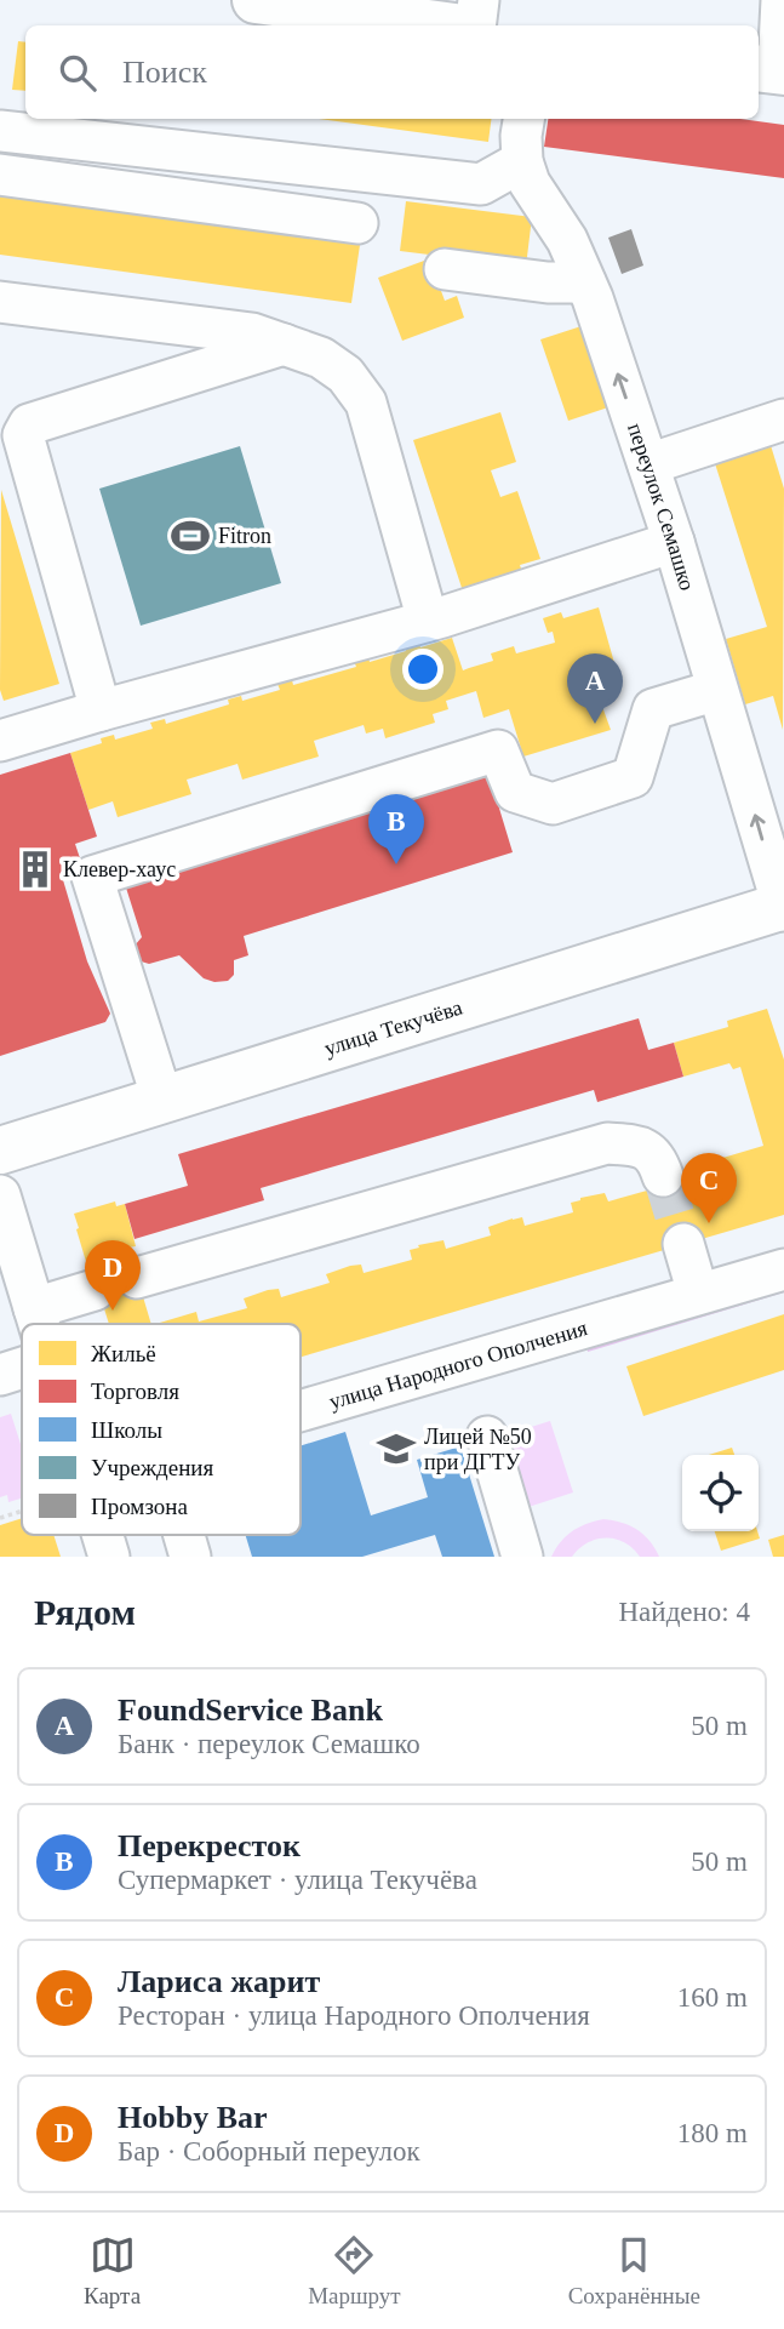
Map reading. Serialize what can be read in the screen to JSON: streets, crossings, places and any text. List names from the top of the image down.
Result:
{
  "streets": {
    "main road": ["улица Текучёва"],
    "street": ["переулок Семашко", "улица Народного Ополчения"]
  },
  "crossings": [
    ["переулок Семашко", "улица Текучёва"]
  ],
  "places": {
    "sports": ["Fitron"],
    "building": ["Клевер-хаус"],
    "school or university": ["Лицей №50 при ДГТУ"]
  },
  "legend": [
    "Жильё",
    "Торговля",
    "Школы",
    "Учреждения",
    "Промзона"
  ],
  "page": {
    "search": "Поиск",
    "pins": [
      "A",
      "B",
      "C",
      "D"
    ],
    "heading": ["Рядом", "Найдено: 4"],
    "list": [
      {
        "mark": "A",
        "name": "FoundService Bank",
        "note": "Банк · переулок Семашко",
        "value": "50 m"
      },
      {
        "mark": "B",
        "name": "Перекресток",
        "note": "Супермаркет · улица Текучёва",
        "value": "50 m"
      },
      {
        "mark": "C",
        "name": "Лариса жарит",
        "note": "Ресторан · улица Народного Ополчения",
        "value": "160 m"
      },
      {
        "mark": "D",
        "name": "Hobby Bar",
        "note": "Бар · Соборный переулок",
        "value": "180 m"
      }
    ],
    "nav": ["Карта", "Маршрут", "Сохранённые"]
  }
}
